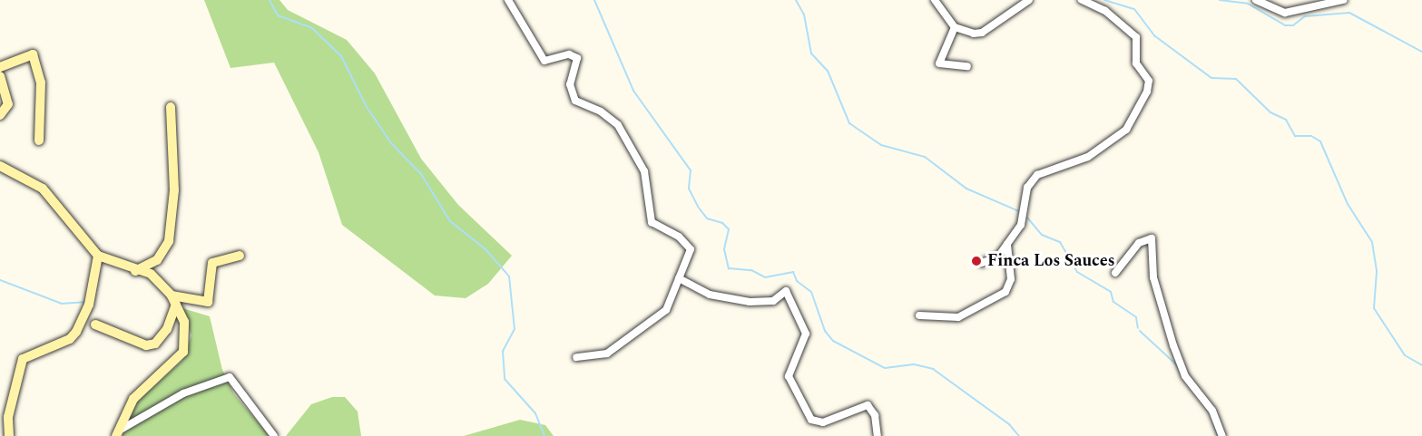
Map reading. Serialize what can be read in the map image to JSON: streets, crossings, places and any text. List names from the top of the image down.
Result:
{
  "places": ["Finca Los Sauces"]
}
